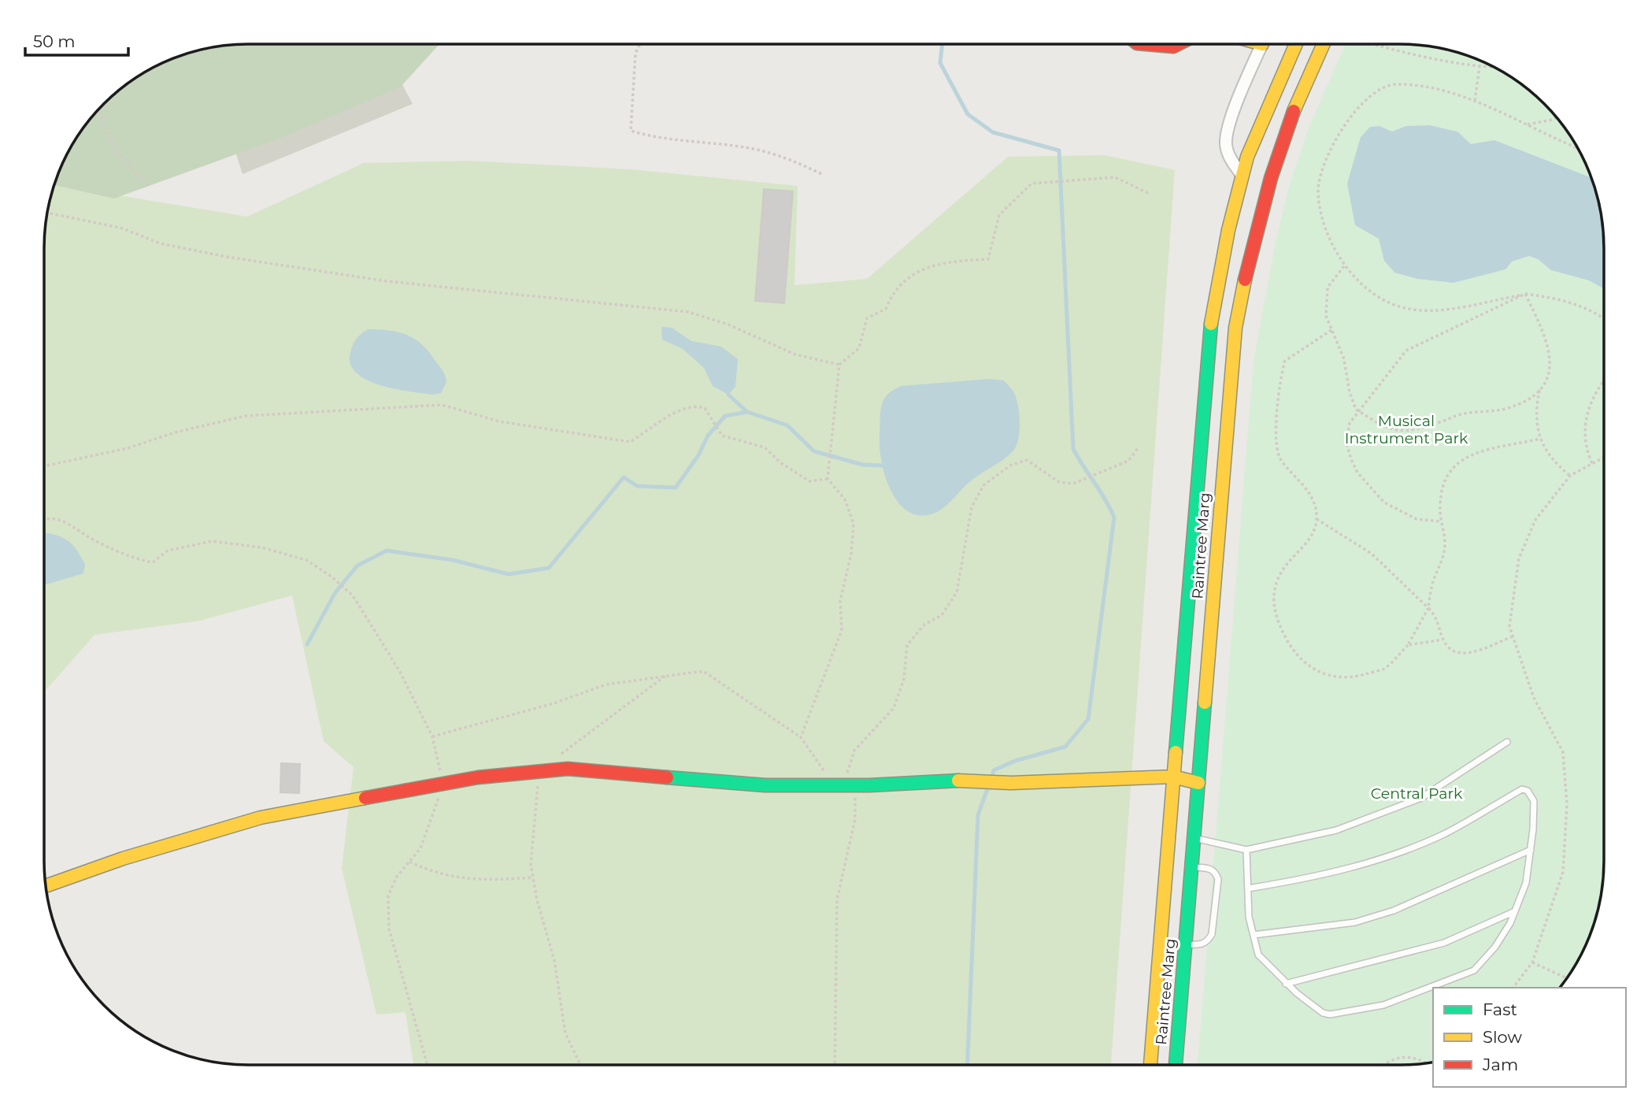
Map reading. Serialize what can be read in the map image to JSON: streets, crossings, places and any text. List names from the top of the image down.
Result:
{
  "streets": {
    "main road": ["Raintree Marg"]
  },
  "parks": ["Musical Instrument Park", "Central Park"],
  "legend": ["Fast", "Slow", "Jam"],
  "scale_bar": "50 m"
}
